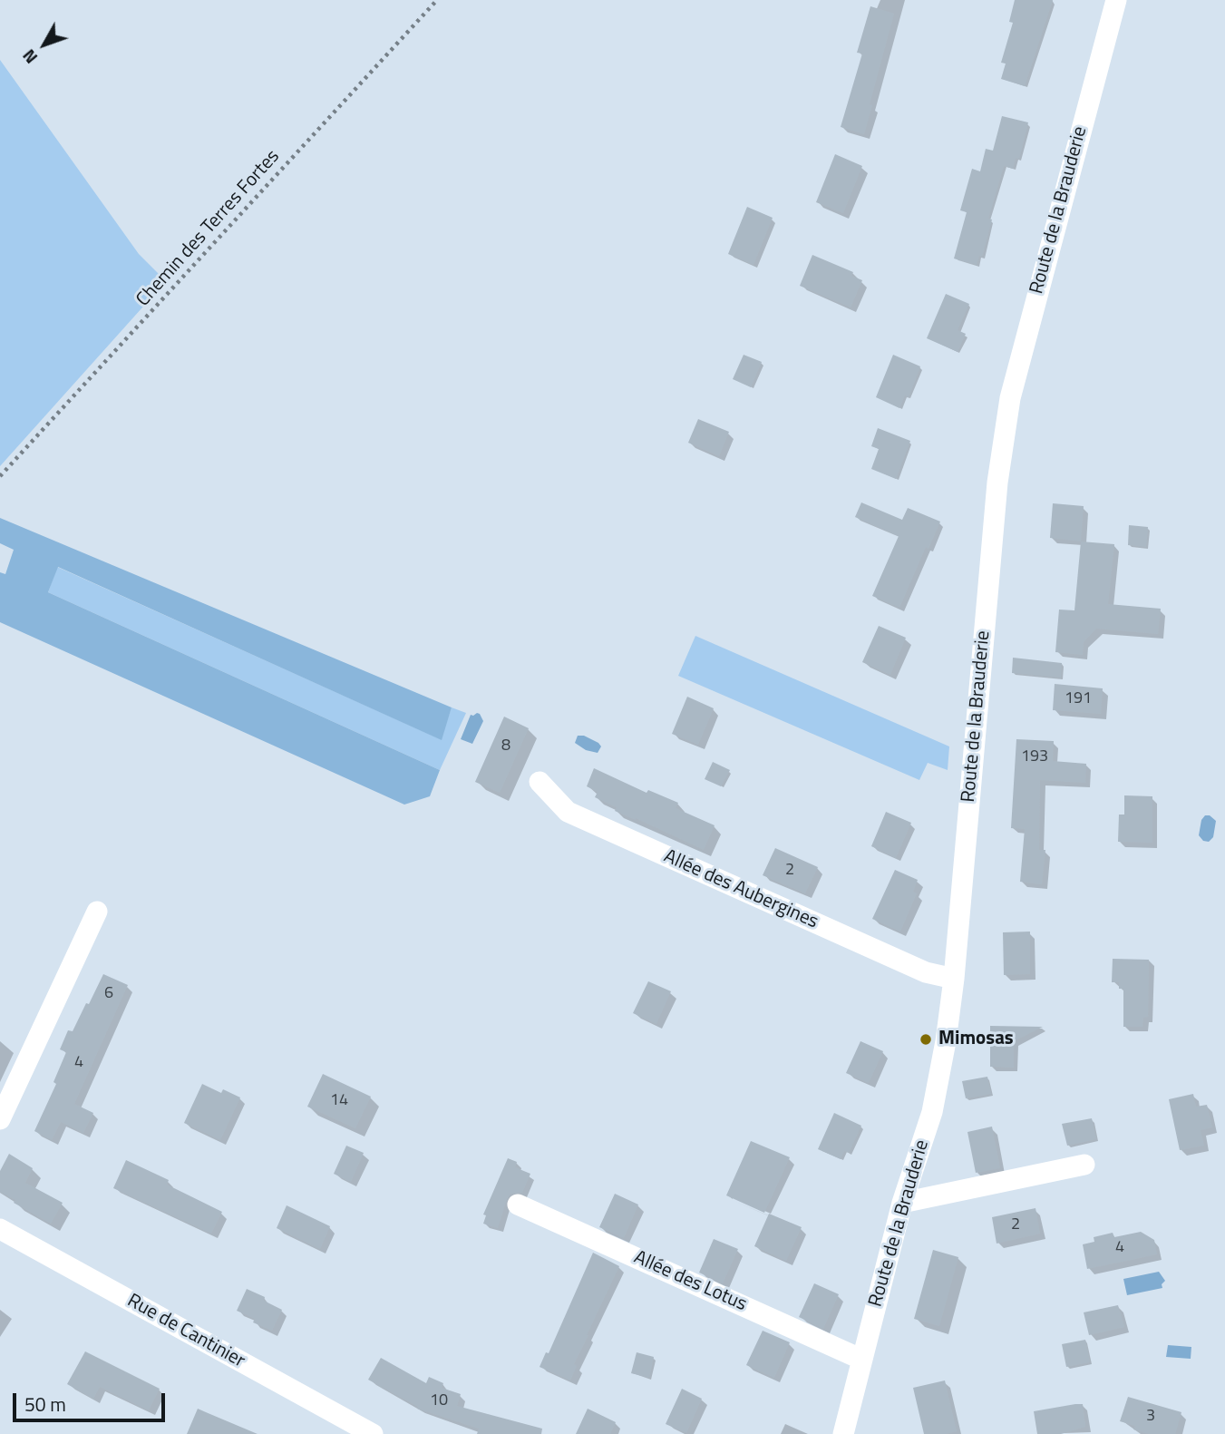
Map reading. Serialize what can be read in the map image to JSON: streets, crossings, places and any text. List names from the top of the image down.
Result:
{
  "streets": {
    "street": [
      "Route de la Brauderie",
      "Allée des Aubergines",
      "Allée des Lotus",
      "Rue de Cantinier"
    ],
    "path": ["Chemin des Terres Fortes"]
  },
  "crossings": [
    ["Route de la Brauderie", "Allée des Aubergines"],
    ["Route de la Brauderie", "Allée des Lotus"]
  ],
  "places": ["Mimosas"],
  "house_numbers": [
    "191",
    "8",
    "193",
    "2",
    "6",
    "4",
    "14",
    "2",
    "4",
    "10",
    "3"
  ],
  "scale_bar": "50 m",
  "north": "bottom left"
}
